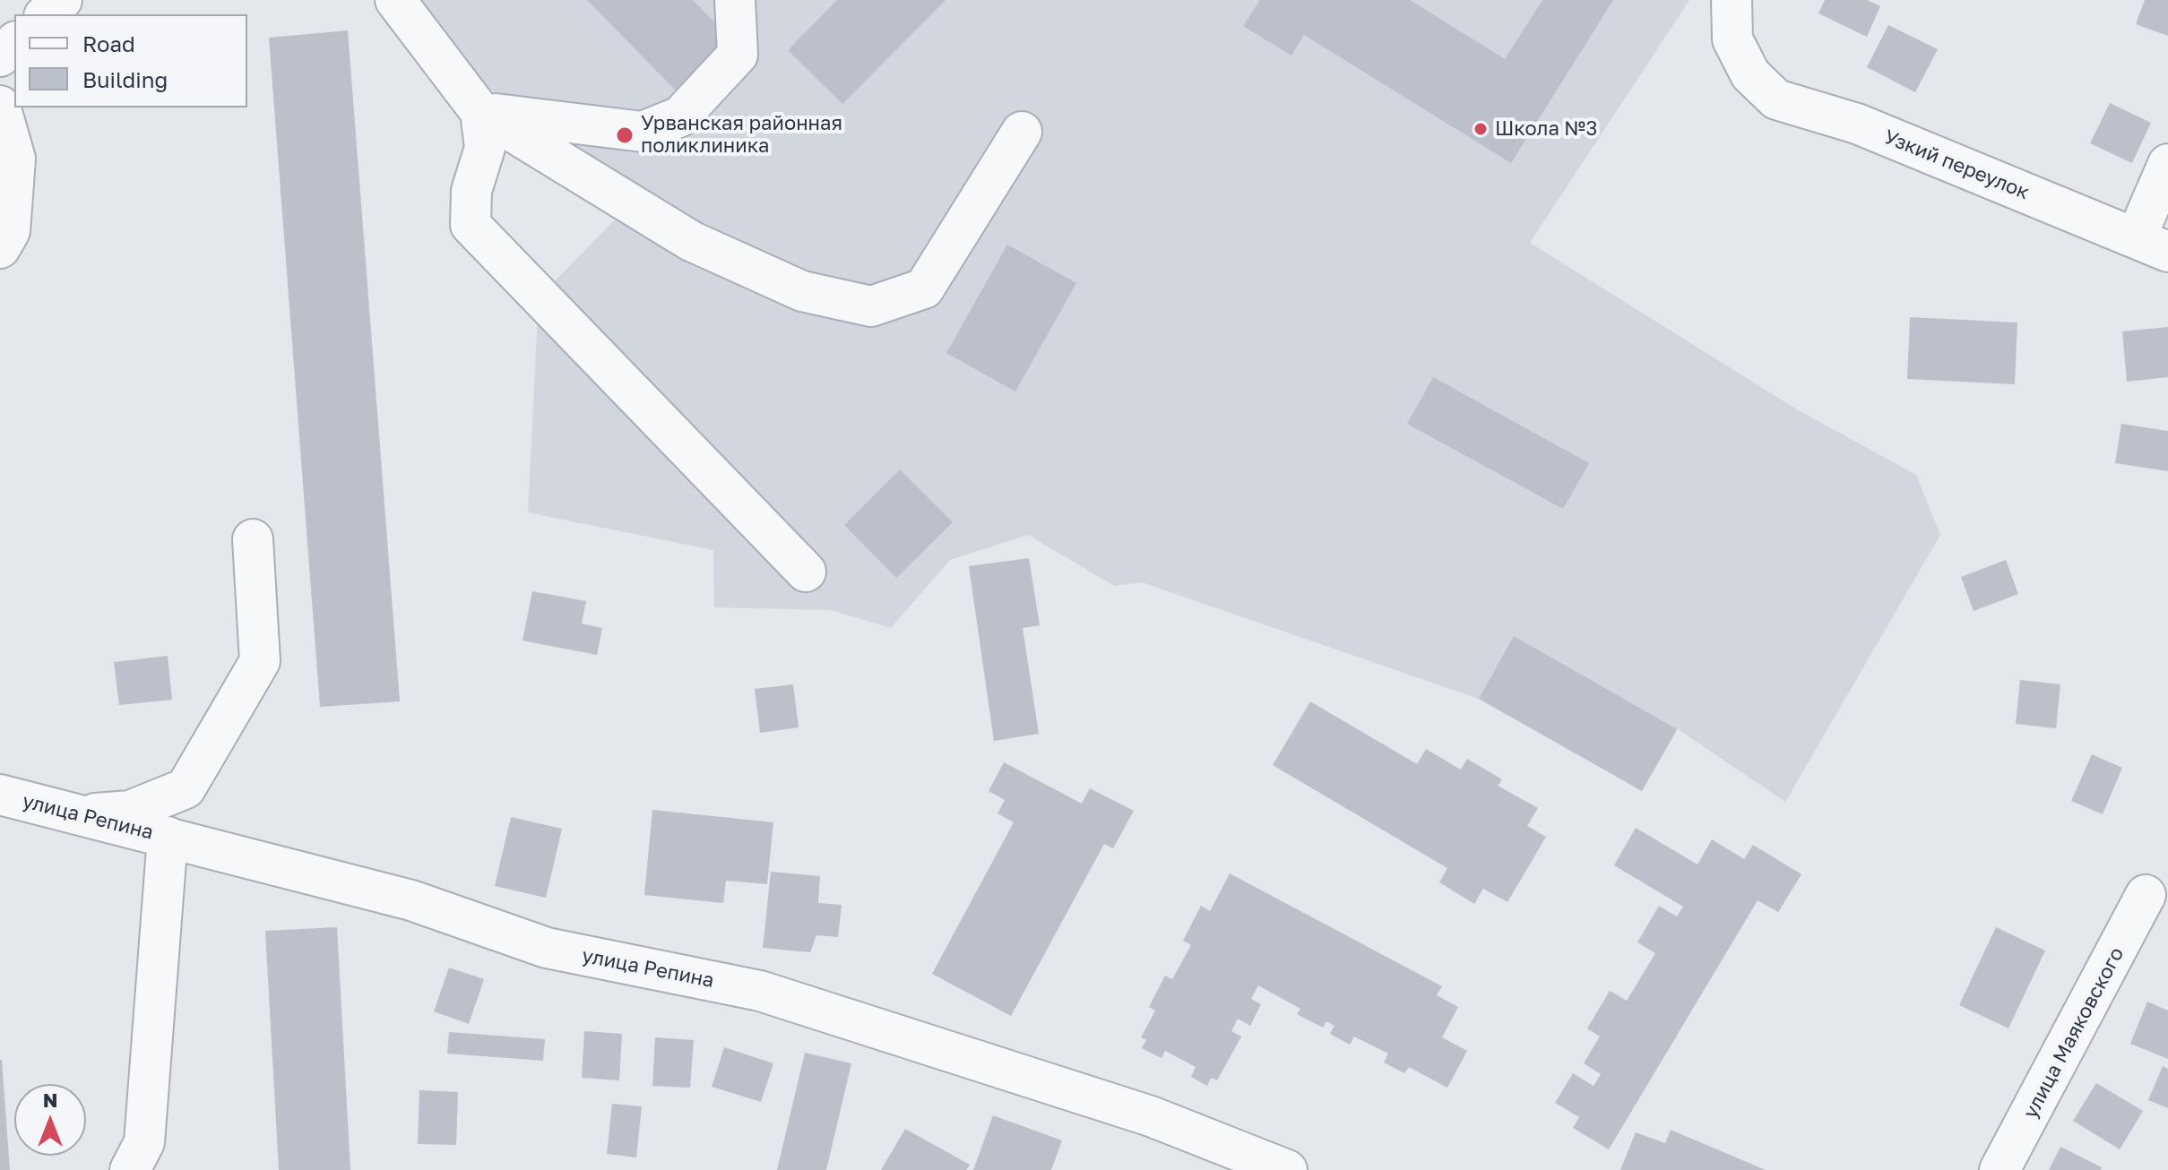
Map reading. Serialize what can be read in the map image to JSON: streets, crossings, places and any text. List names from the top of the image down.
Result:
{
  "streets": {
    "street": ["Узкий переулок", "улица Репина", "улица Маяковского"]
  },
  "places": ["Школа №3", "Урванская районная поликлиника"],
  "legend": ["Road", "Building"],
  "north": "top"
}
